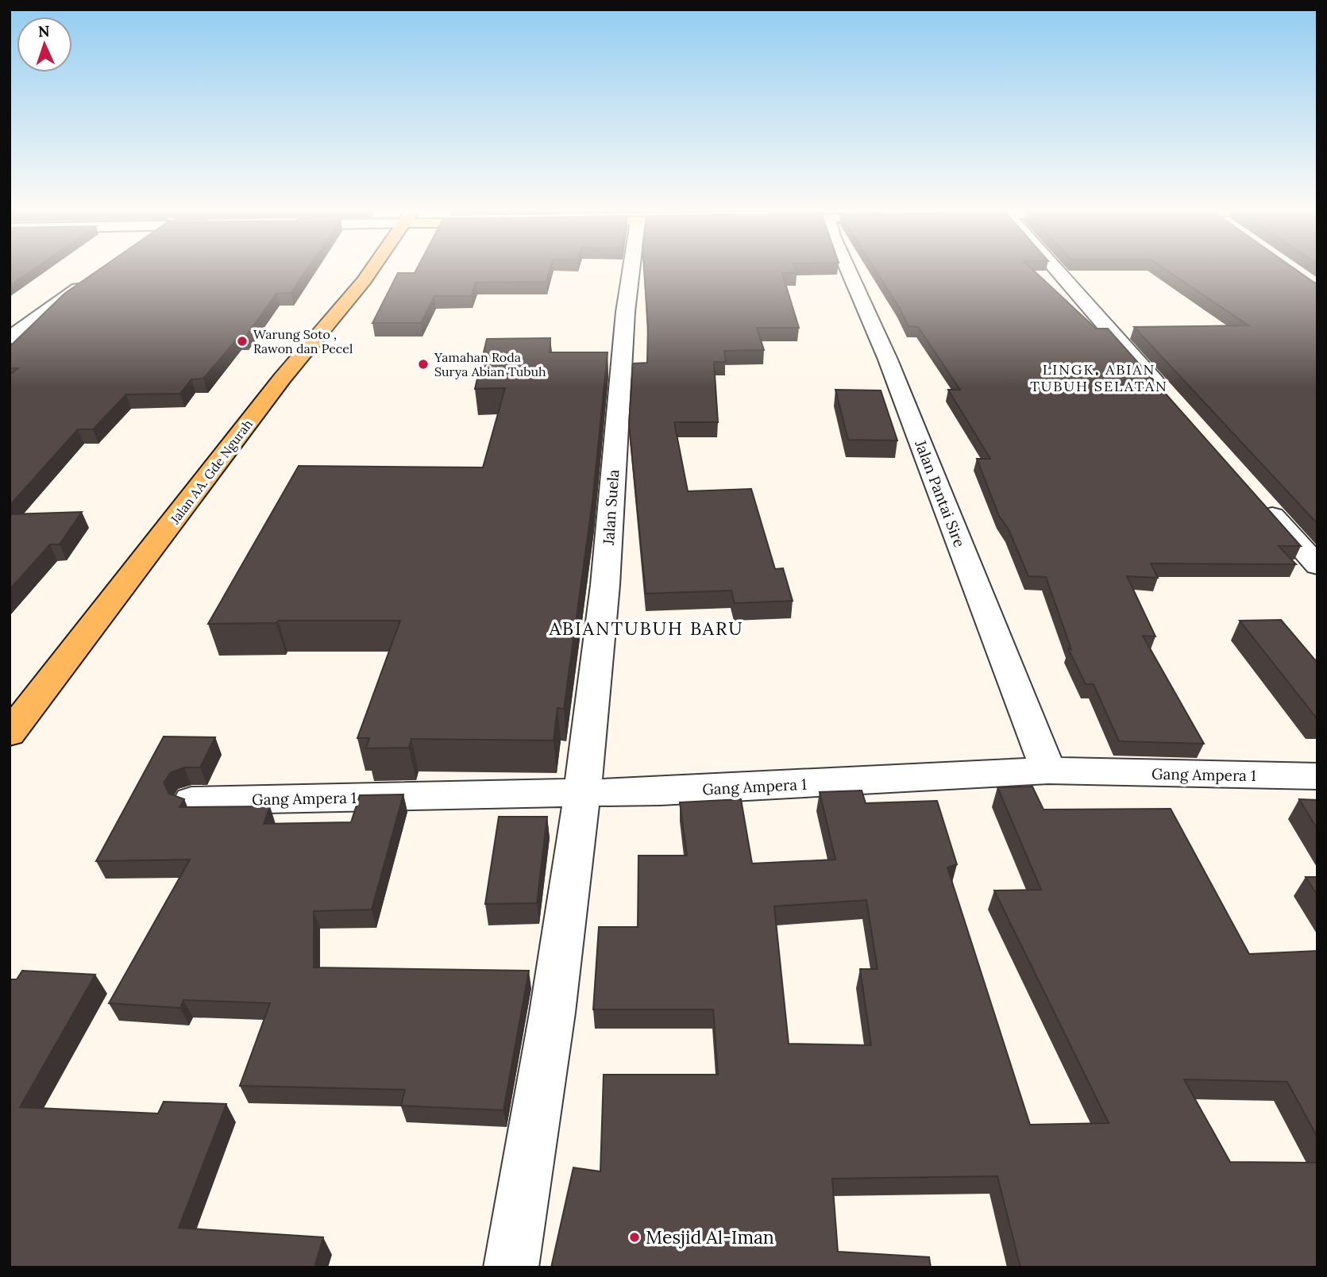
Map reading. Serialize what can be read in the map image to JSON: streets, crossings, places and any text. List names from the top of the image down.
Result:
{
  "streets": {
    "main road": ["Jalan AA. Gde Ngurah"],
    "street": ["Jalan Pantai Sire", "Jalan Suela", "Gang Ampera 1"]
  },
  "crossings": [
    ["Jalan Pantai Sire", "Gang Ampera 1"],
    ["Jalan Suela", "Gang Ampera 1"]
  ],
  "districts": ["LINGK. ABIAN TUBUH SELATAN", "ABIANTUBUH BARU"],
  "places": ["Warung Soto , Rawon dan Pecel", "Yamahan Roda Surya Abian Tubuh", "Mesjid Al-Iman"],
  "north": "top"
}
